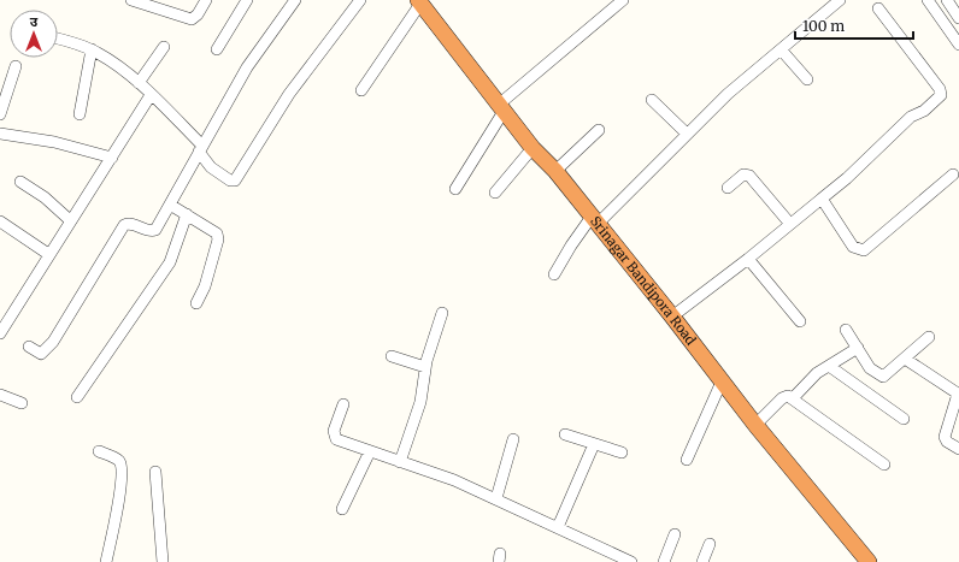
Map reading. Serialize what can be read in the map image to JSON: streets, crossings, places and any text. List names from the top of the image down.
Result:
{
  "streets": {
    "highway": ["Srinagar Bandipora Road"]
  },
  "scale_bar": "100 m",
  "north": "top"
}
